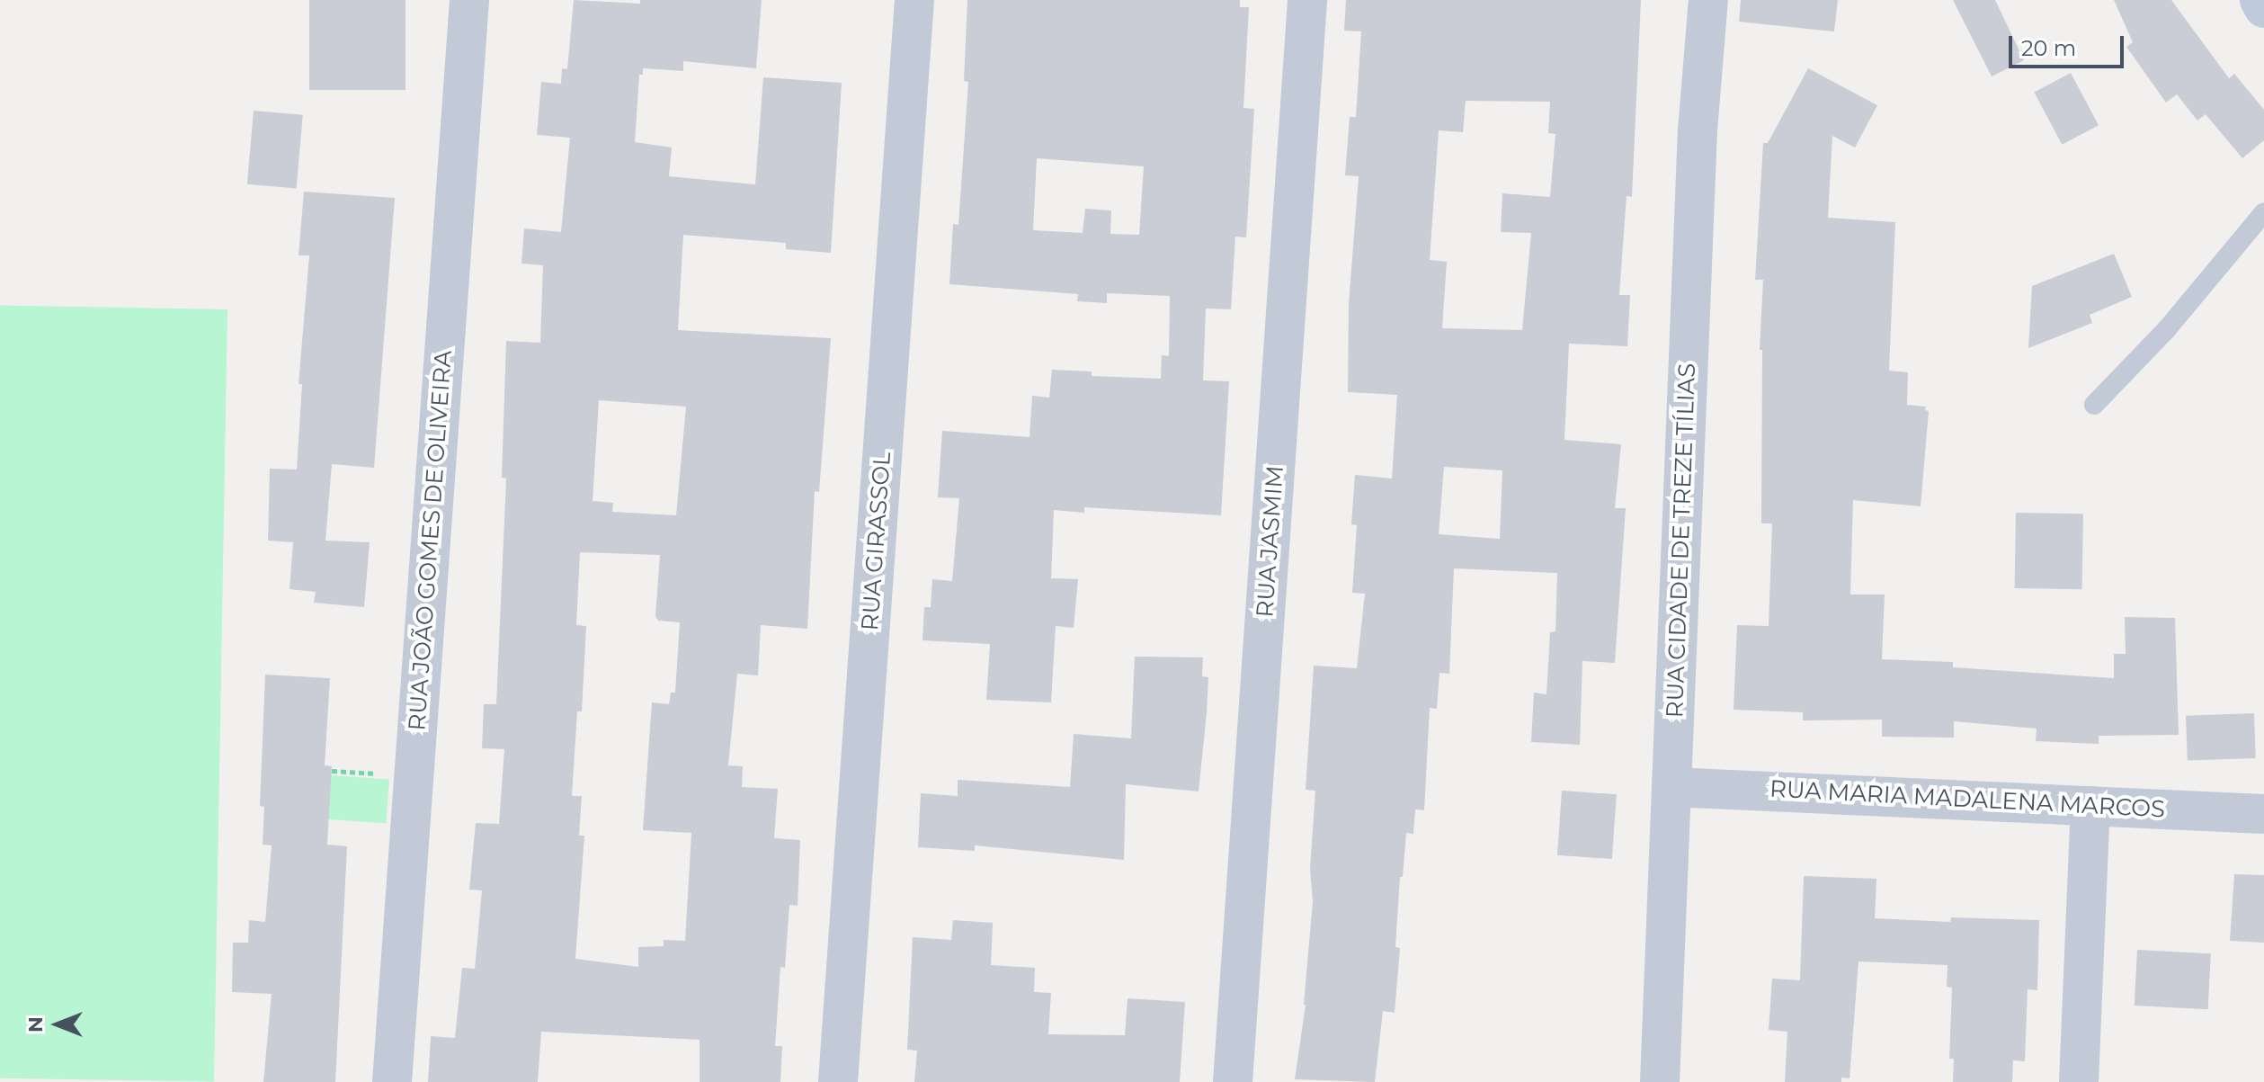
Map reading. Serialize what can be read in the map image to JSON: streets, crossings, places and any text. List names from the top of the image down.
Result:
{
  "streets": {
    "street": [
      "RUA JOÃO GOMES DE OLIVEIRA",
      "RUA CIDADE DE TREZE TÍLIAS",
      "RUA GIRASSOL",
      "RUA JASMIM",
      "RUA MARIA MADALENA MARCOS"
    ]
  },
  "crossings": [
    ["RUA CIDADE DE TREZE TÍLIAS", "RUA MARIA MADALENA MARCOS"]
  ],
  "scale_bar": "20 m",
  "north": "left"
}
